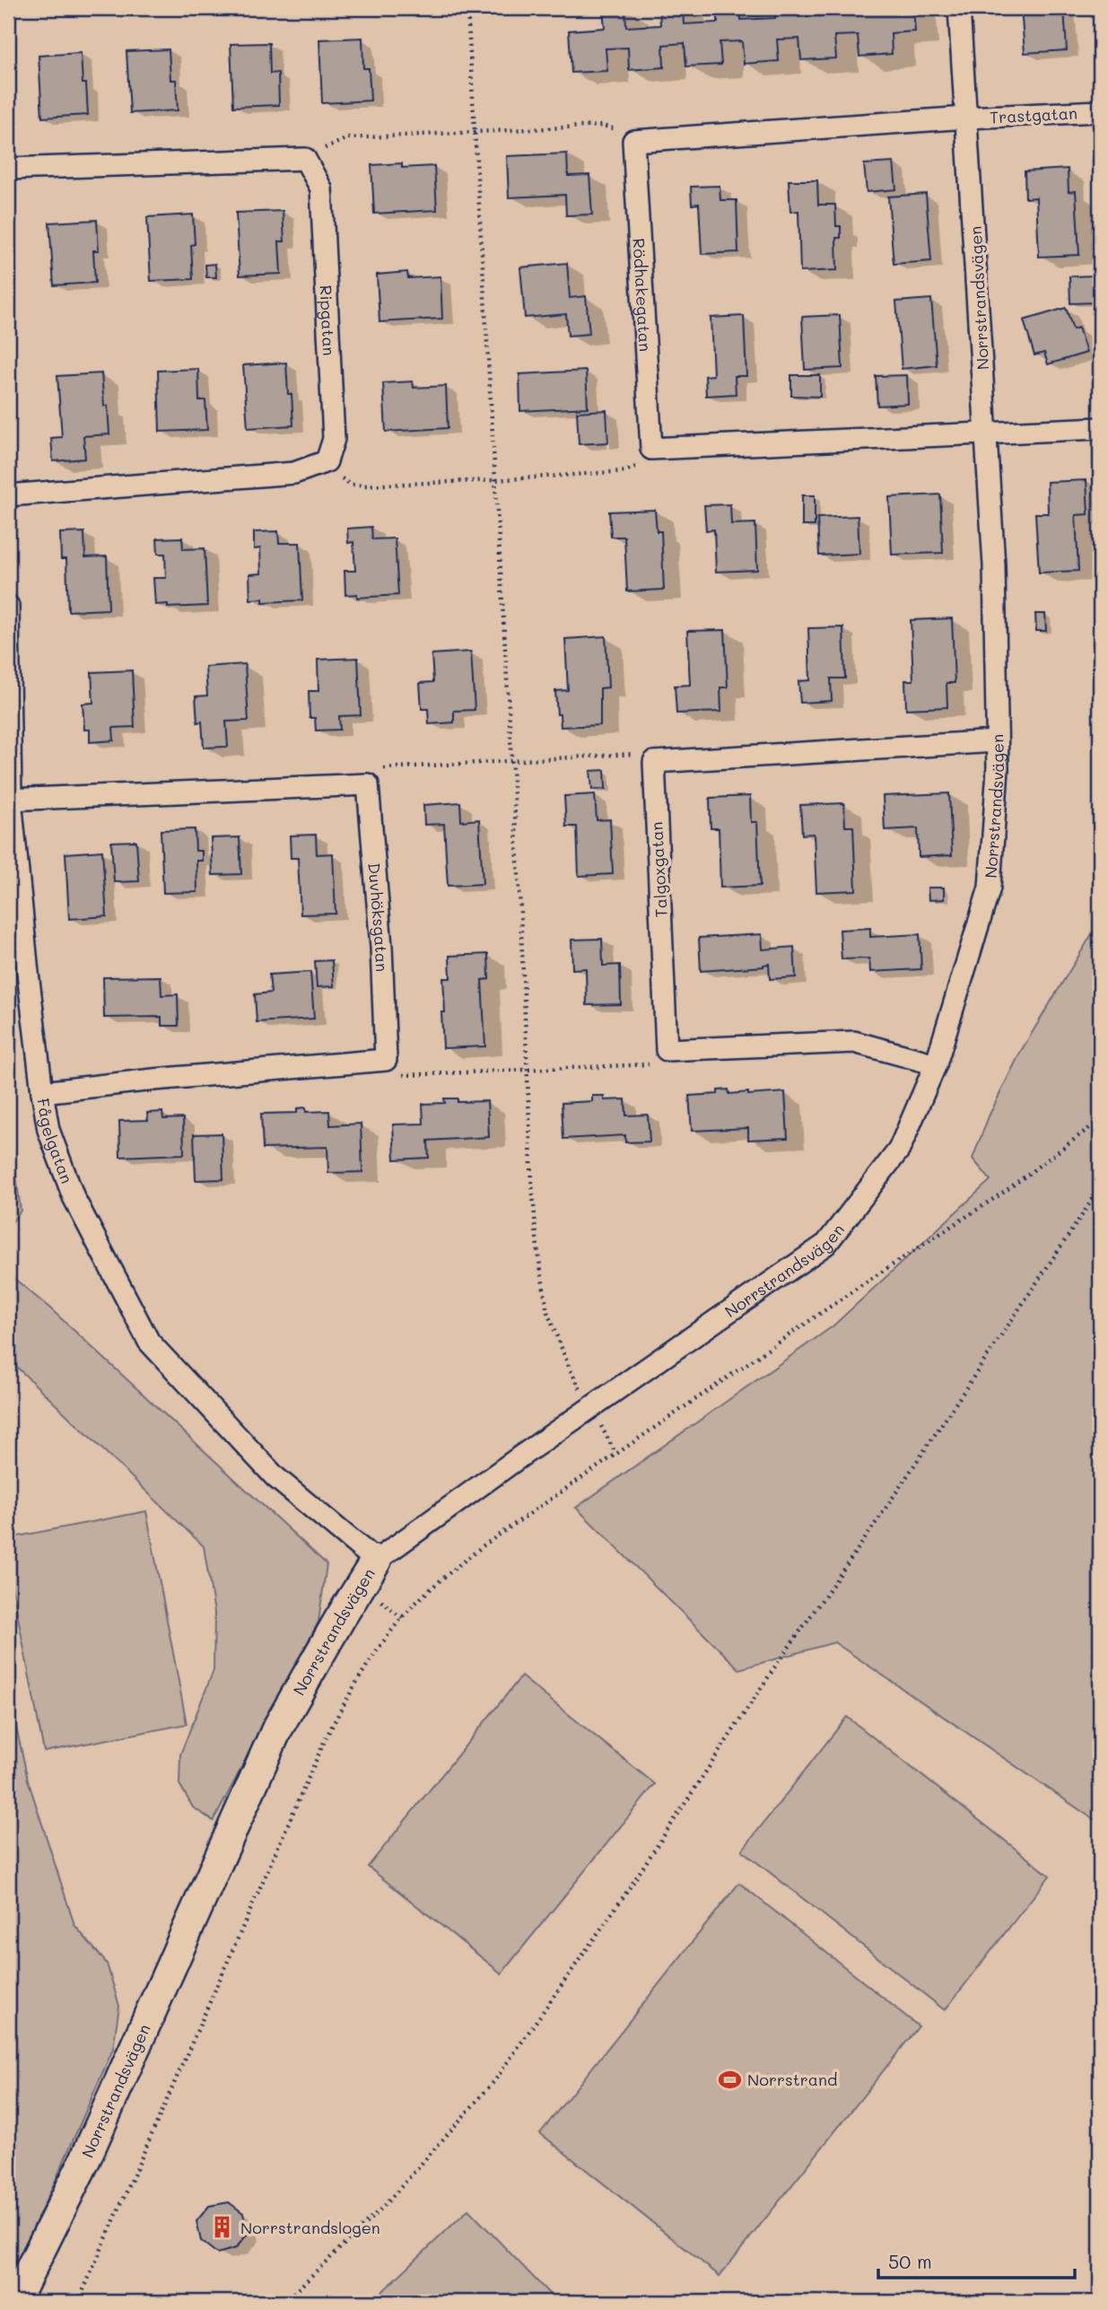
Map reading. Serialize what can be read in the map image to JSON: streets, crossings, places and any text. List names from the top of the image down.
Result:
{
  "streets": {
    "street": [
      "Trastgatan",
      "Rödhakegatan",
      "Norrstrandsvägen",
      "Ripgatan",
      "Talgoxgatan",
      "Duvhöksgatan",
      "Fågelgatan"
    ]
  },
  "crossings": [
    ["Trastgatan", "Norrstrandsvägen"],
    ["Norrstrandsvägen", "Fågelgatan"]
  ],
  "places": {
    "sports": ["Norrstrand"],
    "building": ["Norrstrandslogen"]
  },
  "scale_bar": "50 m"
}
